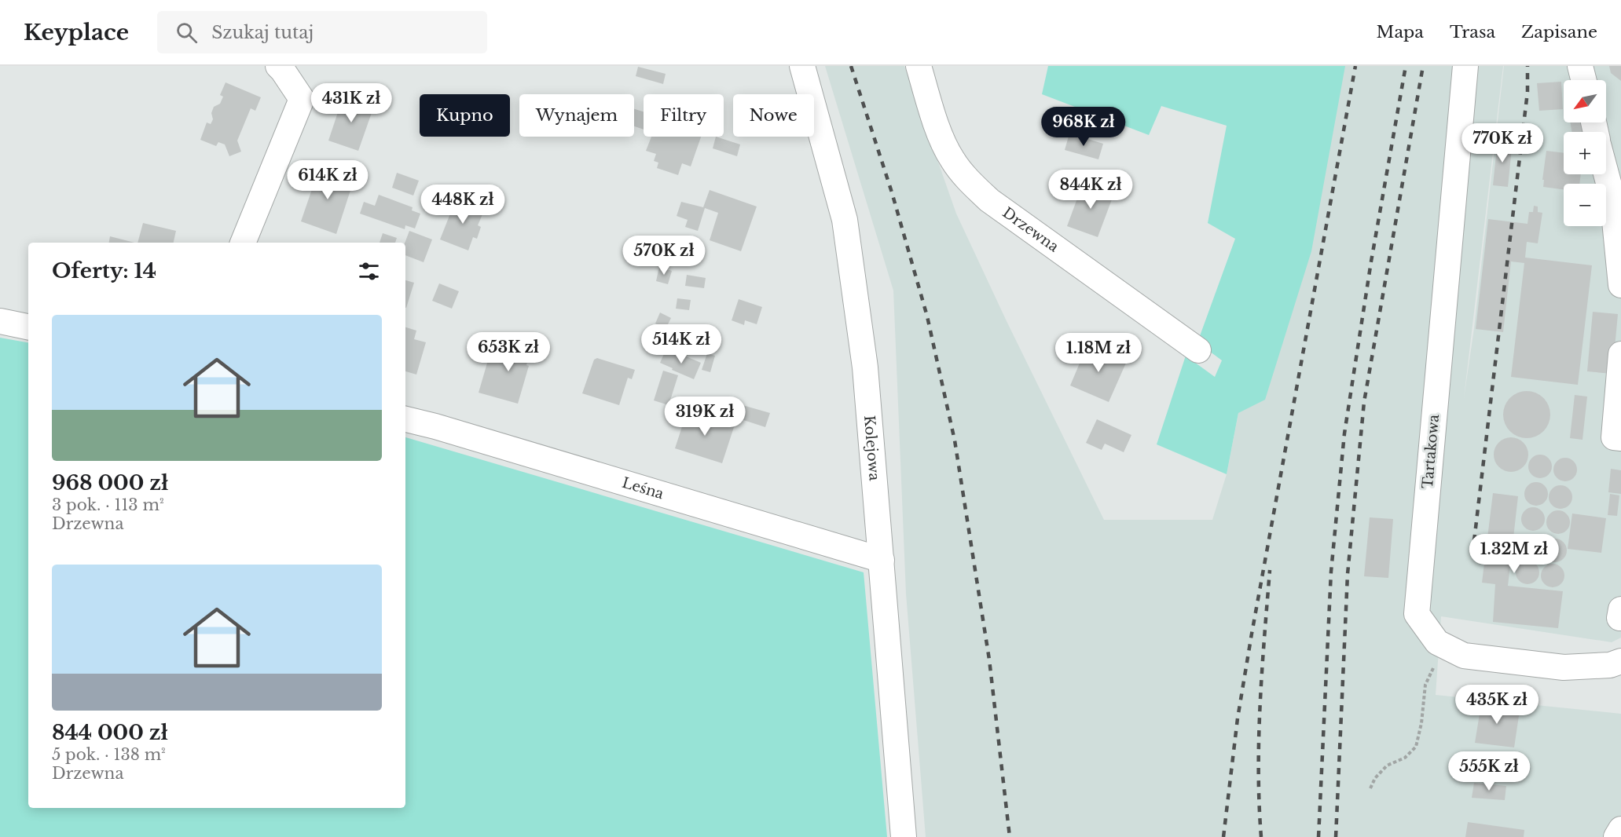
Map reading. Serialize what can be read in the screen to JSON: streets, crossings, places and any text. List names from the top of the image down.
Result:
{
  "streets": {
    "street": [
      "Drzewna",
      "Kolejowa",
      "Tartakowa",
      "Leśna"
    ]
  },
  "crossings": [
    ["Kolejowa", "Leśna"]
  ],
  "north": "bottom left",
  "page": {
    "header": "Keyplace",
    "search": "Szukaj tutaj",
    "nav": ["Mapa", "Trasa", "Zapisane"],
    "map_buttons": ["+", "−"],
    "price": [
      "431K zł",
      "968K zł",
      "770K zł",
      "614K zł",
      "844K zł",
      "448K zł",
      "570K zł",
      "514K zł",
      "653K zł",
      "1.18M zł",
      "319K zł",
      "1.32M zł",
      "435K zł",
      "555K zł"
    ],
    "chip": [
      "Kupno",
      "Wynajem",
      "Filtry",
      "Nowe"
    ],
    "heading": "Oferty: 14",
    "list": [
      {
        "name": "968 000 zł",
        "note": "3 pok. · 113 m² · Drzewna"
      },
      {
        "name": "844 000 zł",
        "note": "5 pok. · 138 m² · Drzewna"
      }
    ]
  }
}
